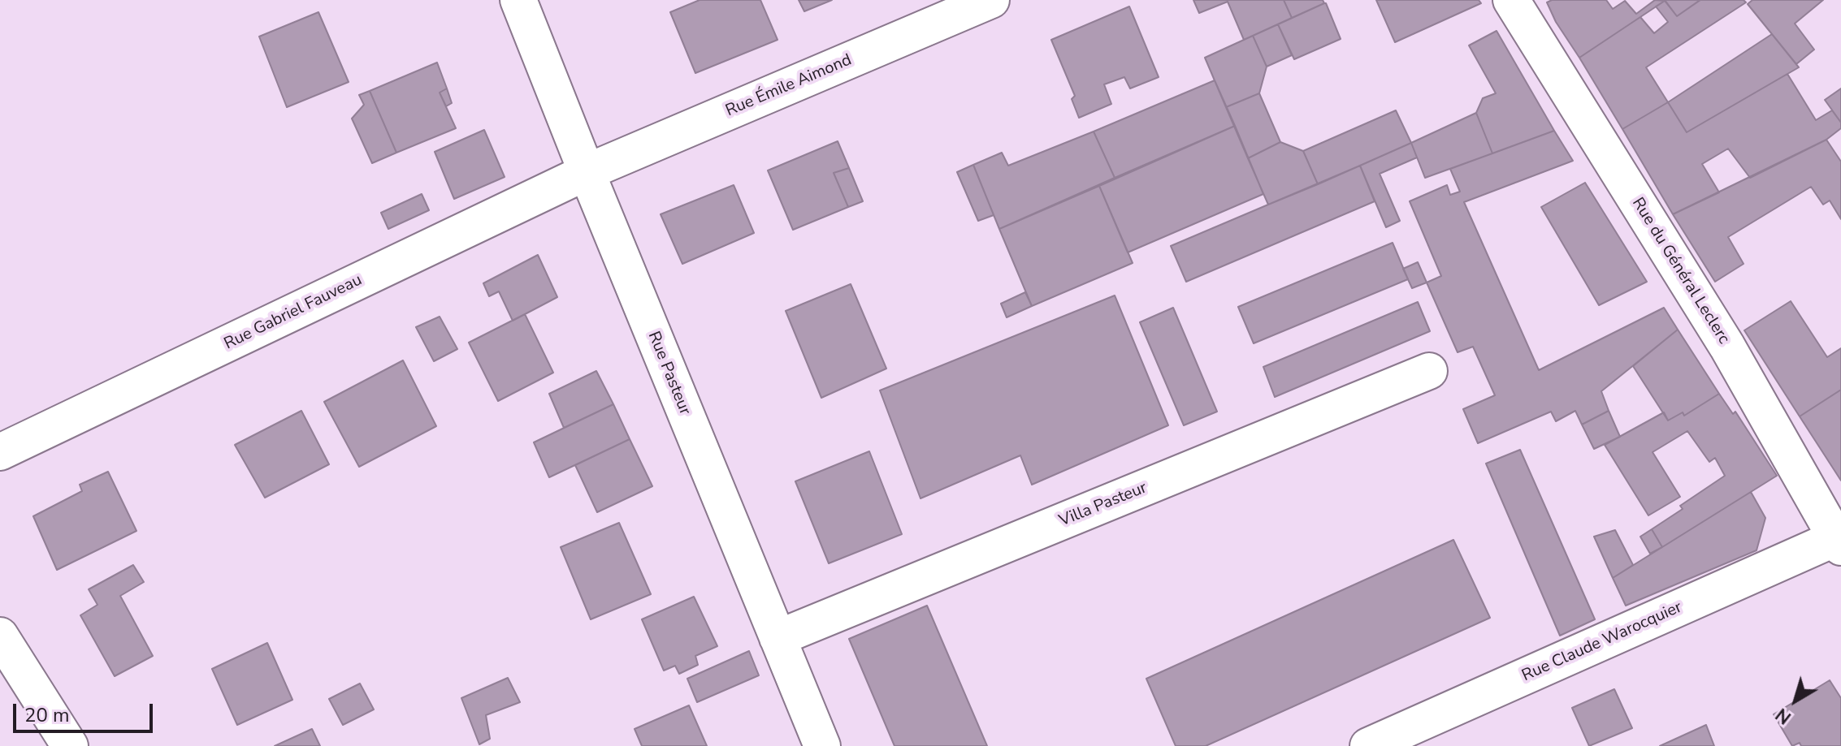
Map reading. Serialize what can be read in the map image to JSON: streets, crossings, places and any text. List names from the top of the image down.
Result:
{
  "streets": {
    "street": [
      "Rue Émile Aimond",
      "Rue du Général Leclerc",
      "Rue Gabriel Fauveau",
      "Rue Pasteur",
      "Villa Pasteur",
      "Rue Claude Warocquier"
    ]
  },
  "crossings": [
    ["Rue Émile Aimond", "Rue Gabriel Fauveau"],
    ["Rue Émile Aimond", "Rue Pasteur"],
    ["Rue du Général Leclerc", "Rue Claude Warocquier"],
    ["Rue Gabriel Fauveau", "Rue Pasteur"],
    ["Rue Pasteur", "Villa Pasteur"]
  ],
  "scale_bar": "20 m",
  "north": "bottom left"
}
